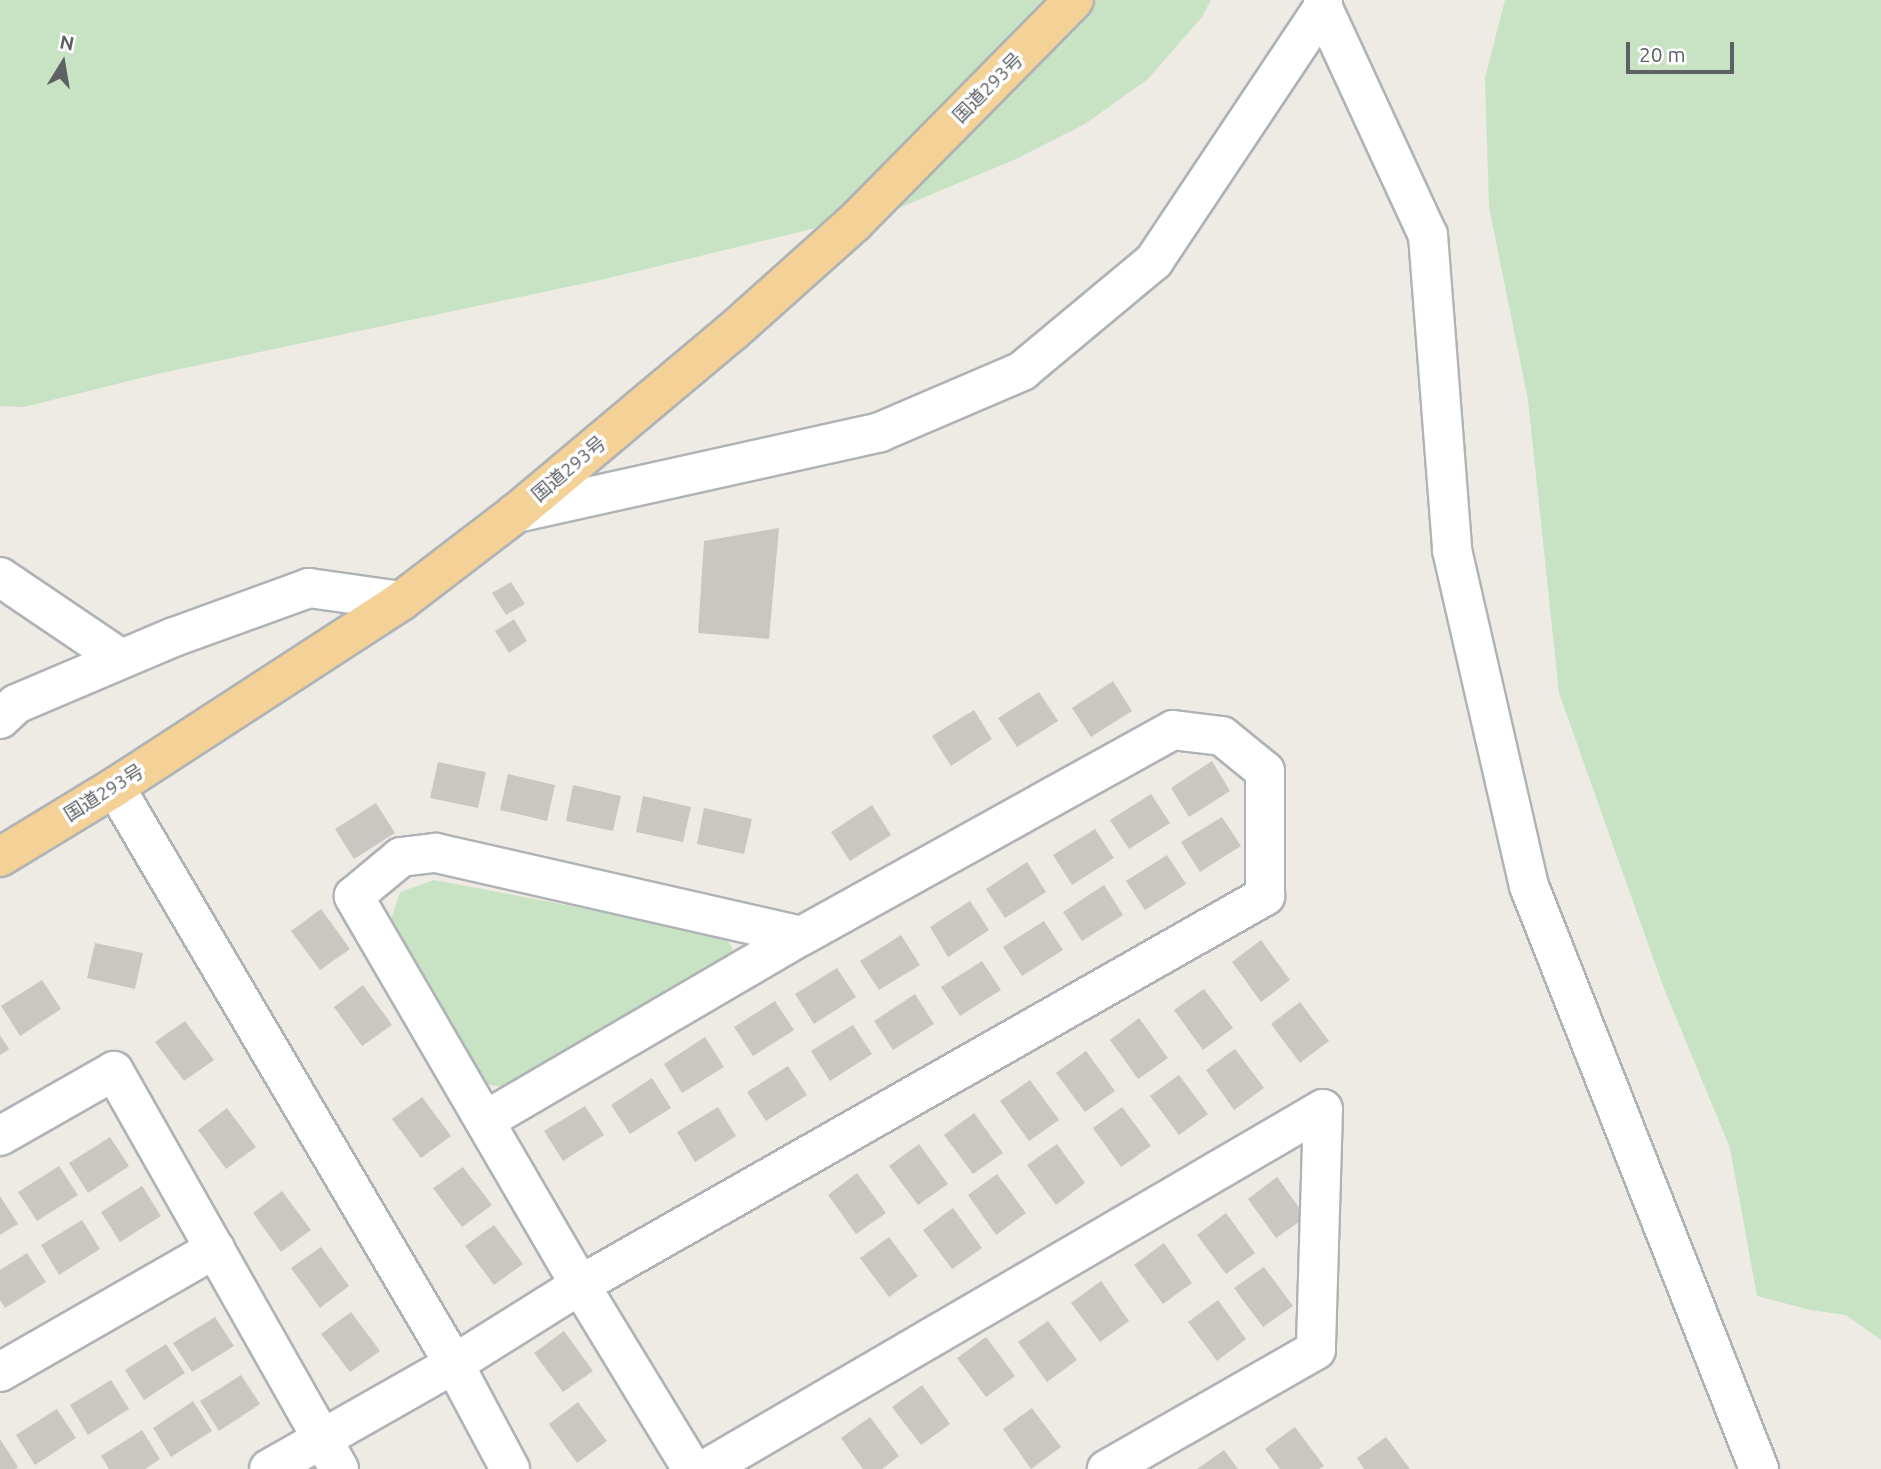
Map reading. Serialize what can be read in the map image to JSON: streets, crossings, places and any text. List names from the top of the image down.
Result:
{
  "streets": {
    "highway": ["国道293号"]
  },
  "scale_bar": "20 m",
  "north": "top"
}
